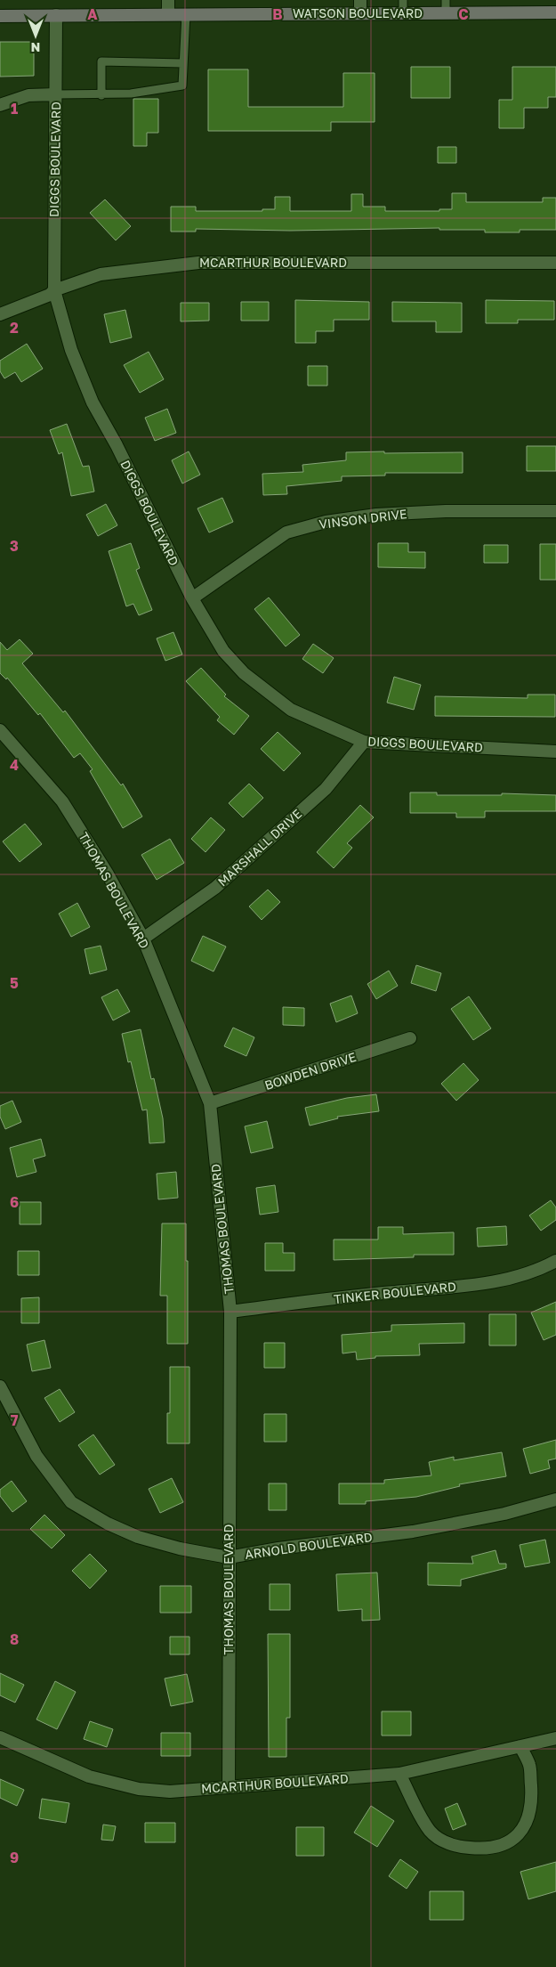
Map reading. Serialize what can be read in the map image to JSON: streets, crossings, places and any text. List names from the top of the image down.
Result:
{
  "streets": {
    "main road": ["WATSON BOULEVARD"],
    "street": [
      "DIGGS BOULEVARD",
      "MCARTHUR BOULEVARD",
      "VINSON DRIVE",
      "MARSHALL DRIVE",
      "THOMAS BOULEVARD",
      "BOWDEN DRIVE",
      "TINKER BOULEVARD",
      "ARNOLD BOULEVARD"
    ]
  },
  "crossings": [
    ["WATSON BOULEVARD", "DIGGS BOULEVARD"],
    ["DIGGS BOULEVARD", "MCARTHUR BOULEVARD"],
    ["DIGGS BOULEVARD", "VINSON DRIVE"],
    ["DIGGS BOULEVARD", "MARSHALL DRIVE"],
    ["MCARTHUR BOULEVARD", "THOMAS BOULEVARD"],
    ["MARSHALL DRIVE", "THOMAS BOULEVARD"],
    ["THOMAS BOULEVARD", "BOWDEN DRIVE"],
    ["THOMAS BOULEVARD", "TINKER BOULEVARD"],
    ["THOMAS BOULEVARD", "ARNOLD BOULEVARD"]
  ],
  "north": "bottom",
  "grid": {
    "columns": ["A", "B", "C"],
    "rows": [
      "1",
      "2",
      "3",
      "4",
      "5",
      "6",
      "7",
      "8",
      "9"
    ]
  }
}
